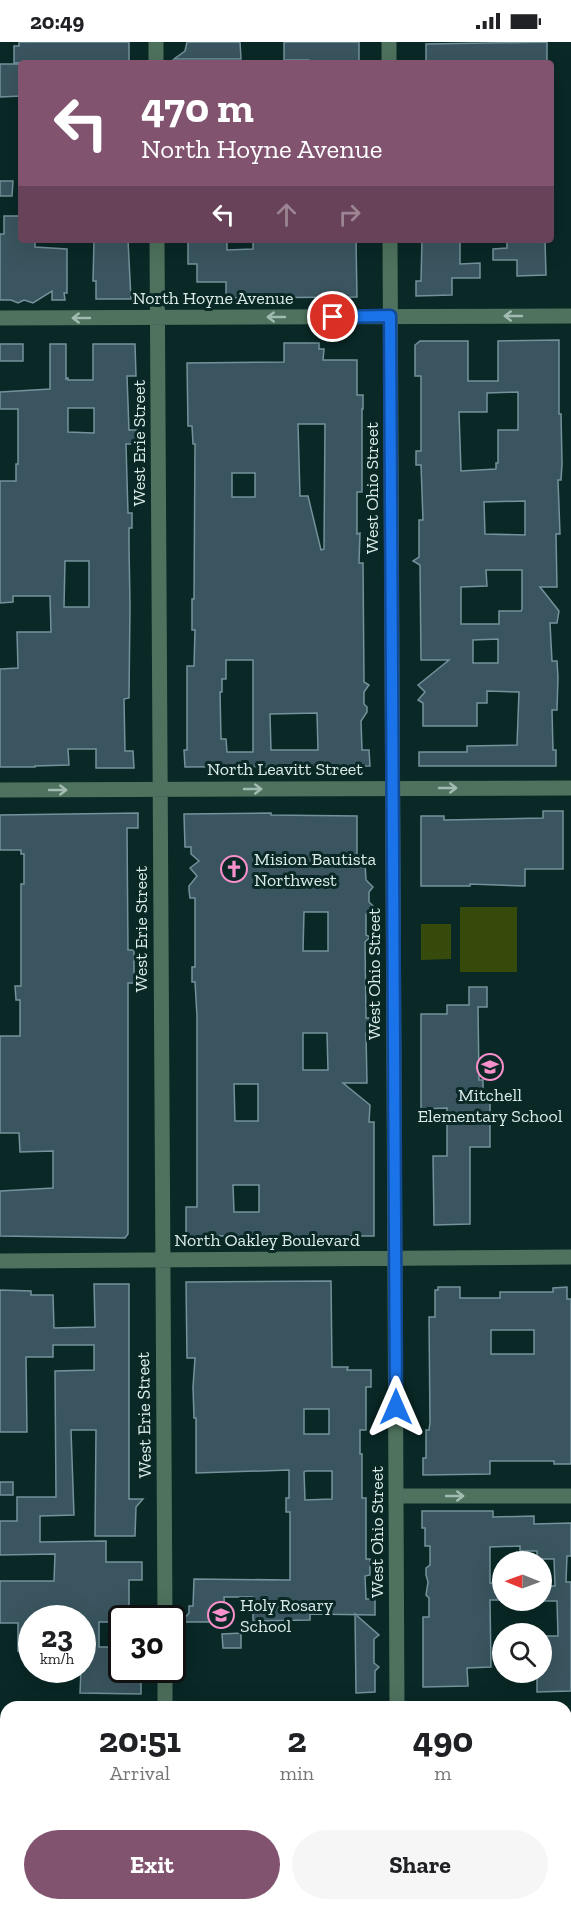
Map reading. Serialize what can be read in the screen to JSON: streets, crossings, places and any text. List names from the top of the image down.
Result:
{
  "streets": {
    "street": [
      "North Hoyne Avenue",
      "West Erie Street",
      "West Ohio Street",
      "North Leavitt Street",
      "North Oakley Boulevard"
    ]
  },
  "crossings": [
    ["North Hoyne Avenue", "West Erie Street"],
    ["North Hoyne Avenue", "West Ohio Street"],
    ["West Erie Street", "North Leavitt Street"],
    ["West Erie Street", "North Oakley Boulevard"],
    ["West Ohio Street", "North Leavitt Street"],
    ["West Ohio Street", "North Oakley Boulevard"]
  ],
  "one_way": ["North Hoyne Avenue", "North Leavitt Street"],
  "places": {
    "church": ["Mision Bautista Northwest"],
    "school or university": ["Mitchell Elementary School", "Holy Rosary School"]
  },
  "north": "left",
  "page": {
    "status": "20:49",
    "turn": ["470 m", "North Hoyne Avenue"],
    "speed": "23 km/h",
    "limit": "30",
    "eta": [
      "20:51",
      "Arrival",
      "2",
      "min",
      "490",
      "m"
    ],
    "buttons": ["Exit", "Share"]
  }
}
